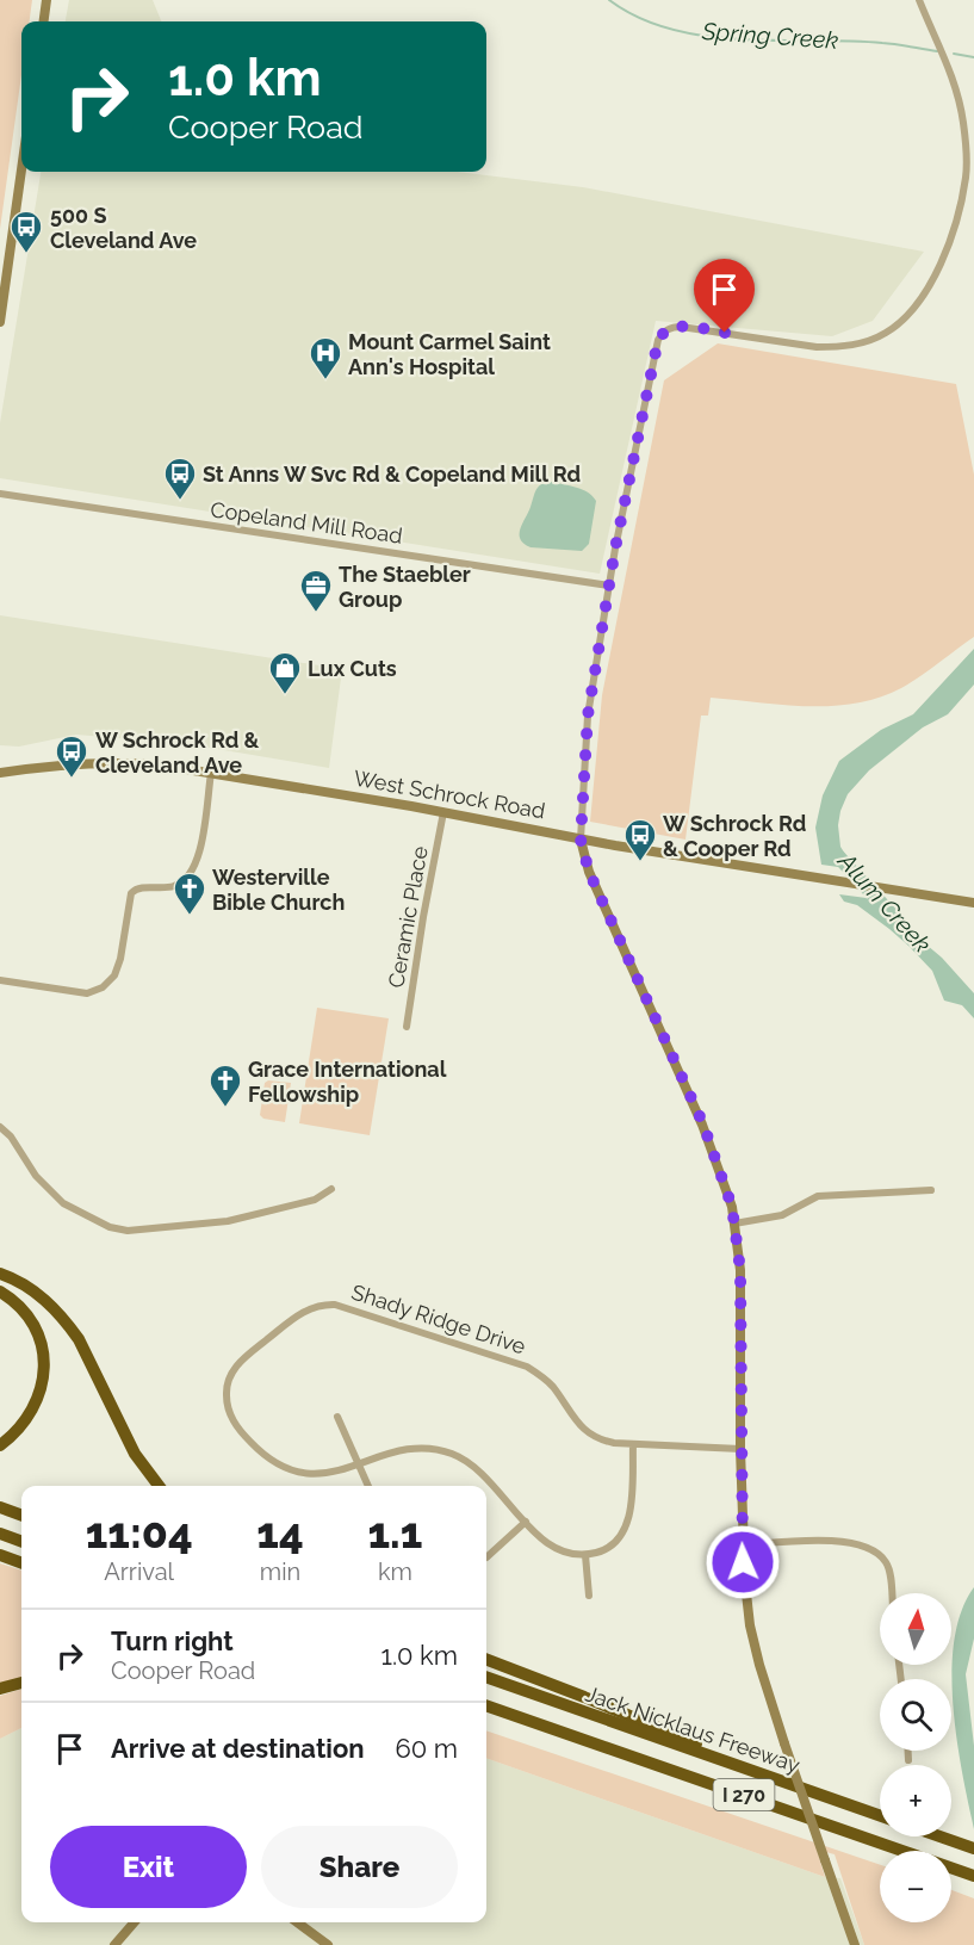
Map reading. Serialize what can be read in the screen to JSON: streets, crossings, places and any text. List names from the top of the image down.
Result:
{
  "streets": {
    "highway": ["Jack Nicklaus Freeway", "I 270"],
    "street": [
      "Copeland Mill Road",
      "West Schrock Road",
      "Ceramic Place",
      "Shady Ridge Drive"
    ]
  },
  "crossings": [
    ["West Schrock Road", "Ceramic Place"]
  ],
  "water": ["Spring Creek", "Alum Creek"],
  "places": {
    "bus stop": [
      "500 S Cleveland Ave",
      "St Anns W Svc Rd & Copeland Mill Rd",
      "W Schrock Rd & Cleveland Ave",
      "W Schrock Rd & Cooper Rd"
    ],
    "hospital": ["Mount Carmel Saint Ann's Hospital"],
    "office": ["The Staebler Group"],
    "shop": ["Lux Cuts"],
    "church": ["Westerville Bible Church", "Grace International Fellowship"]
  },
  "north": "top",
  "page": {
    "turn": ["1.0 km", "Cooper Road"],
    "eta": [
      "11:04",
      "Arrival",
      "14",
      "min",
      "1.1",
      "km"
    ],
    "map_buttons": ["+", "−"],
    "list": [
      {
        "name": "Turn right",
        "note": "Cooper Road",
        "value": "1.0 km"
      },
      {
        "name": "Arrive at destination",
        "value": "60 m"
      }
    ],
    "buttons": ["Exit", "Share"]
  }
}
